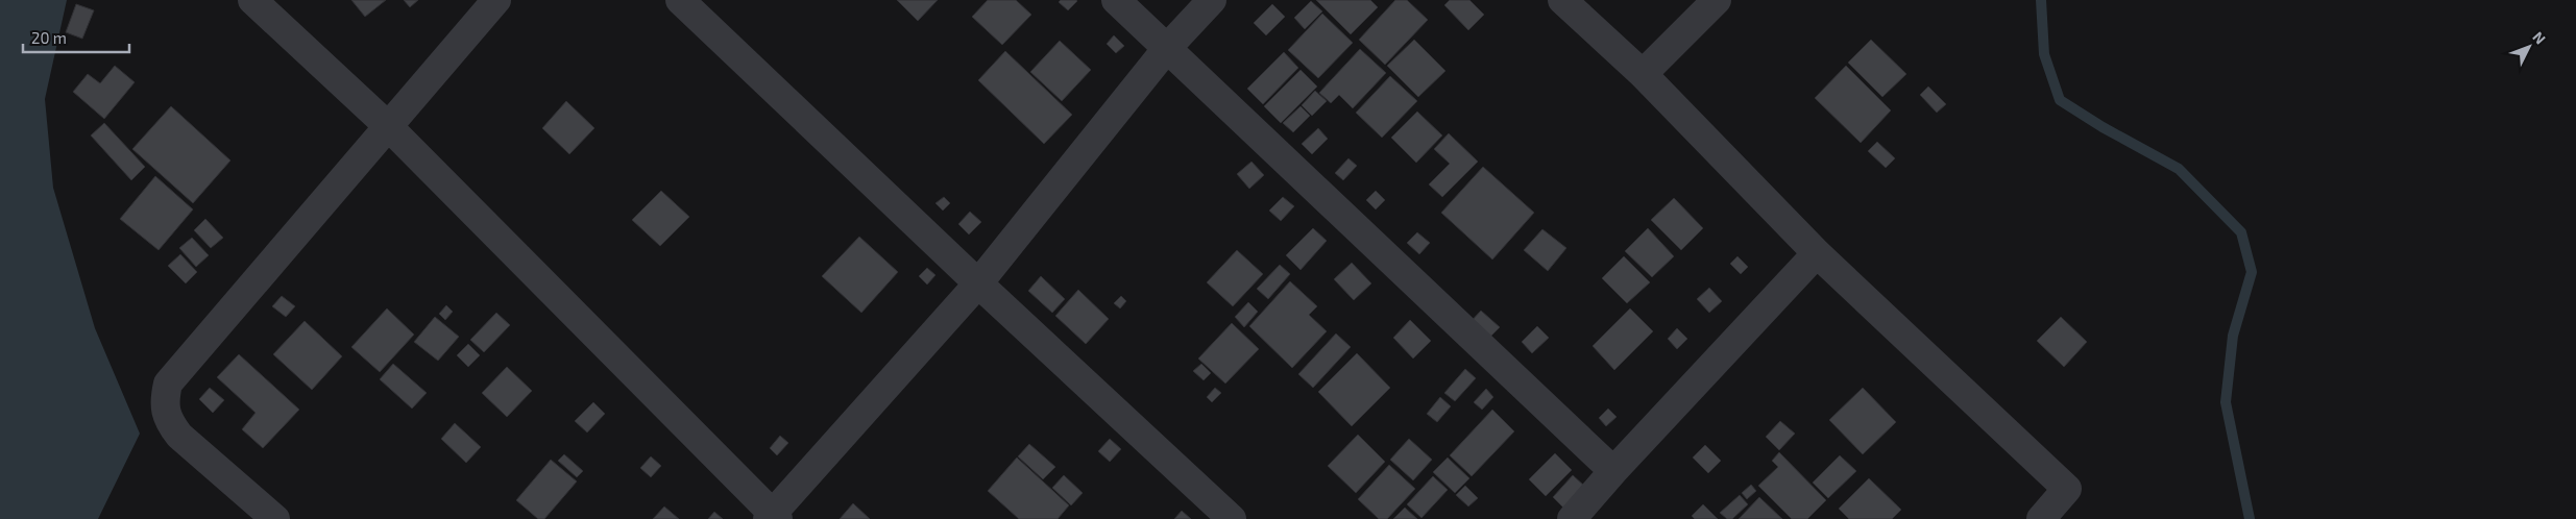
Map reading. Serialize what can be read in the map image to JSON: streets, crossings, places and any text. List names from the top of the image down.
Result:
{
  "scale_bar": "20 m",
  "north": "top right"
}
